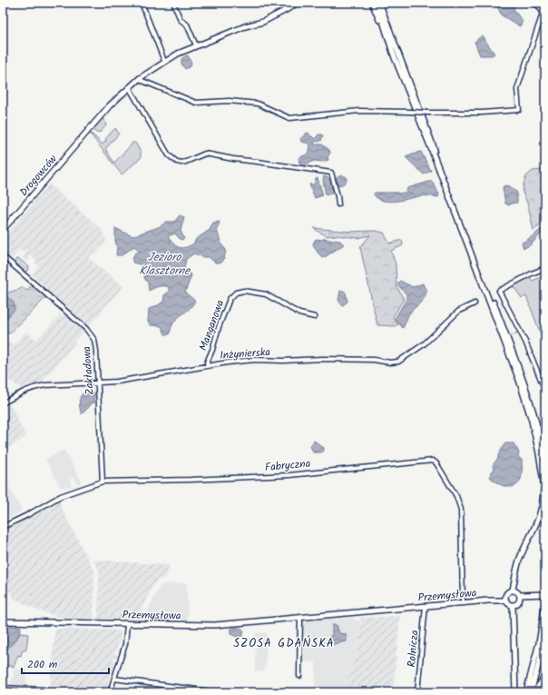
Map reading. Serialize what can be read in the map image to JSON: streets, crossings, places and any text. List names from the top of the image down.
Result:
{
  "streets": {
    "main road": ["Drogowców", "Przemysłowa"],
    "street": [
      "Manganowa",
      "Inżynierska",
      "Zakładowa",
      "Fabryczna",
      "Rolnicza"
    ]
  },
  "crossings": [
    ["Manganowa", "Inżynierska"],
    ["Inżynierska", "Zakładowa"],
    ["Zakładowa", "Fabryczna"],
    ["Fabryczna", "Przemysłowa"],
    ["Przemysłowa", "Rolnicza"]
  ],
  "districts": ["SZOSA GDAŃSKA"],
  "water": ["Jezioro Klasztorne"],
  "scale_bar": "200 m"
}
